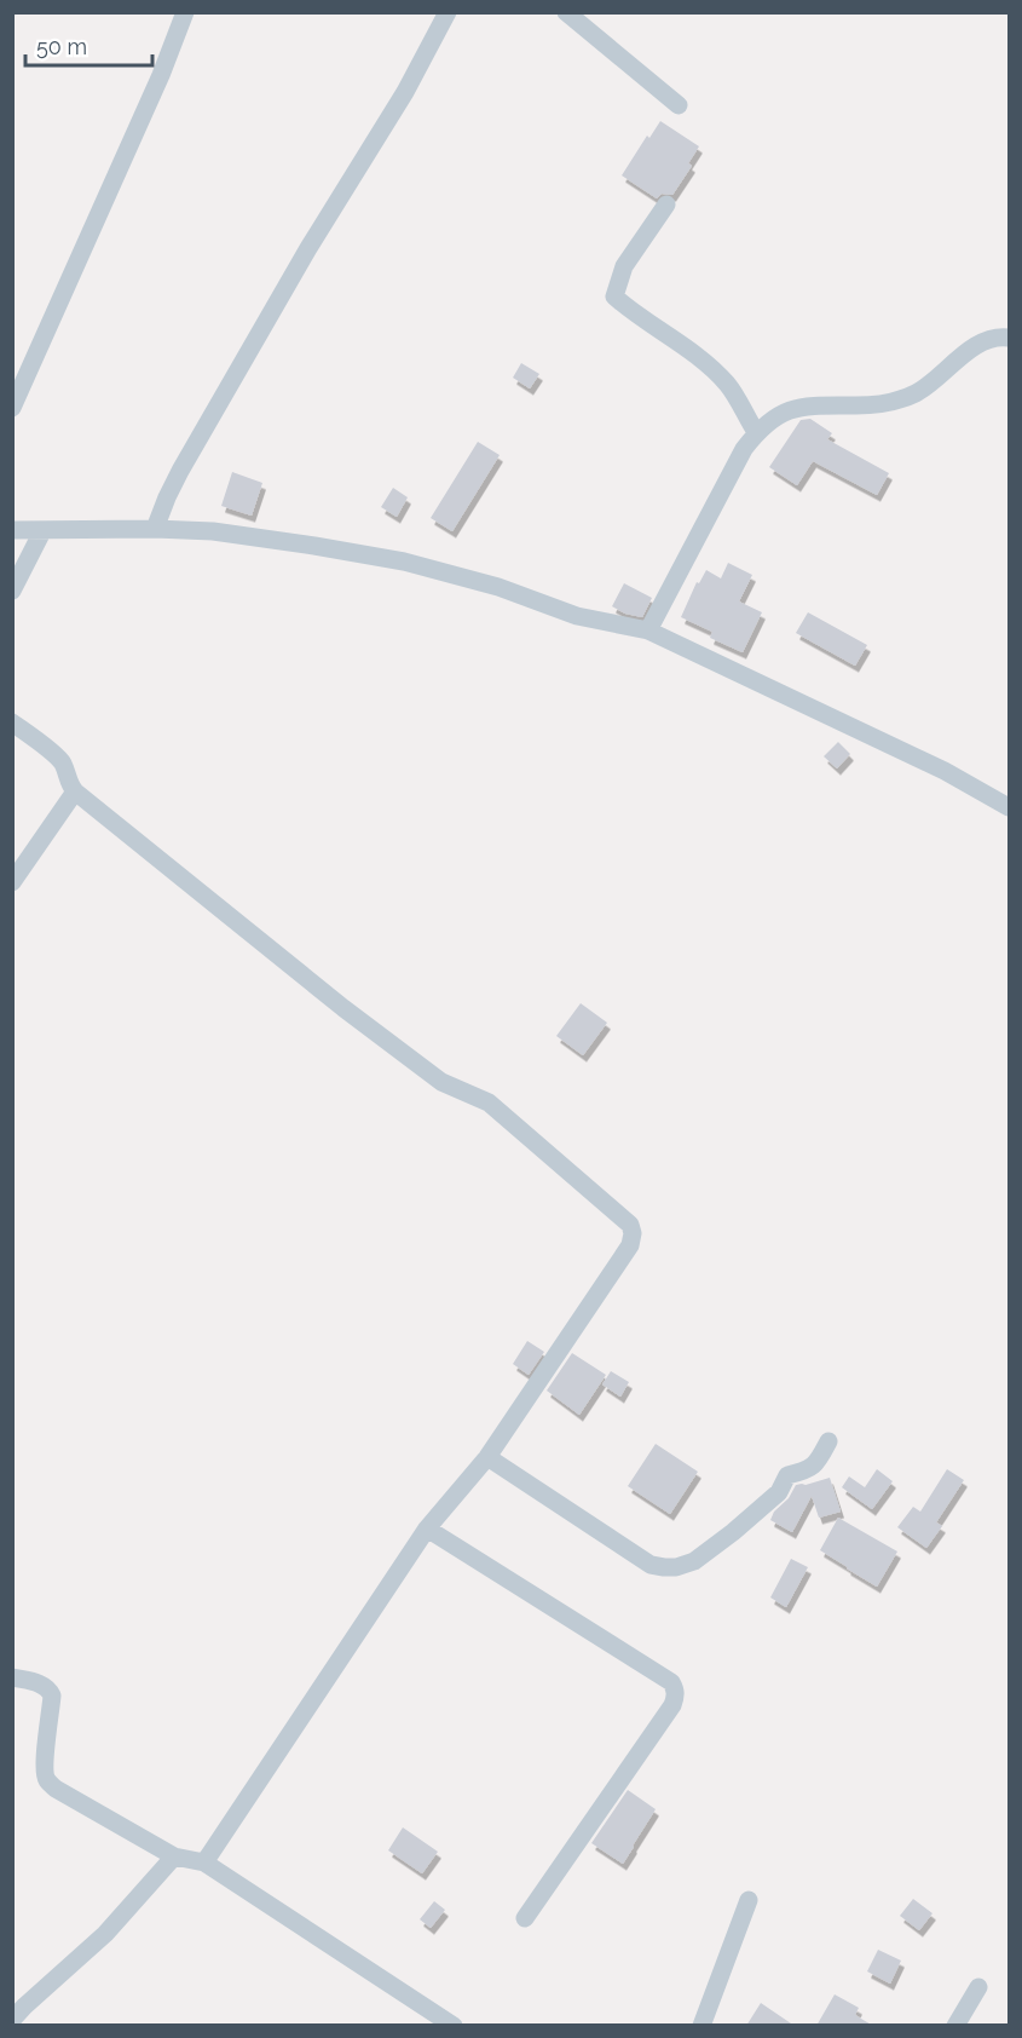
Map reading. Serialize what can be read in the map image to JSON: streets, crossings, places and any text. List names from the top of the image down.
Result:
{
  "scale_bar": "50 m"
}
